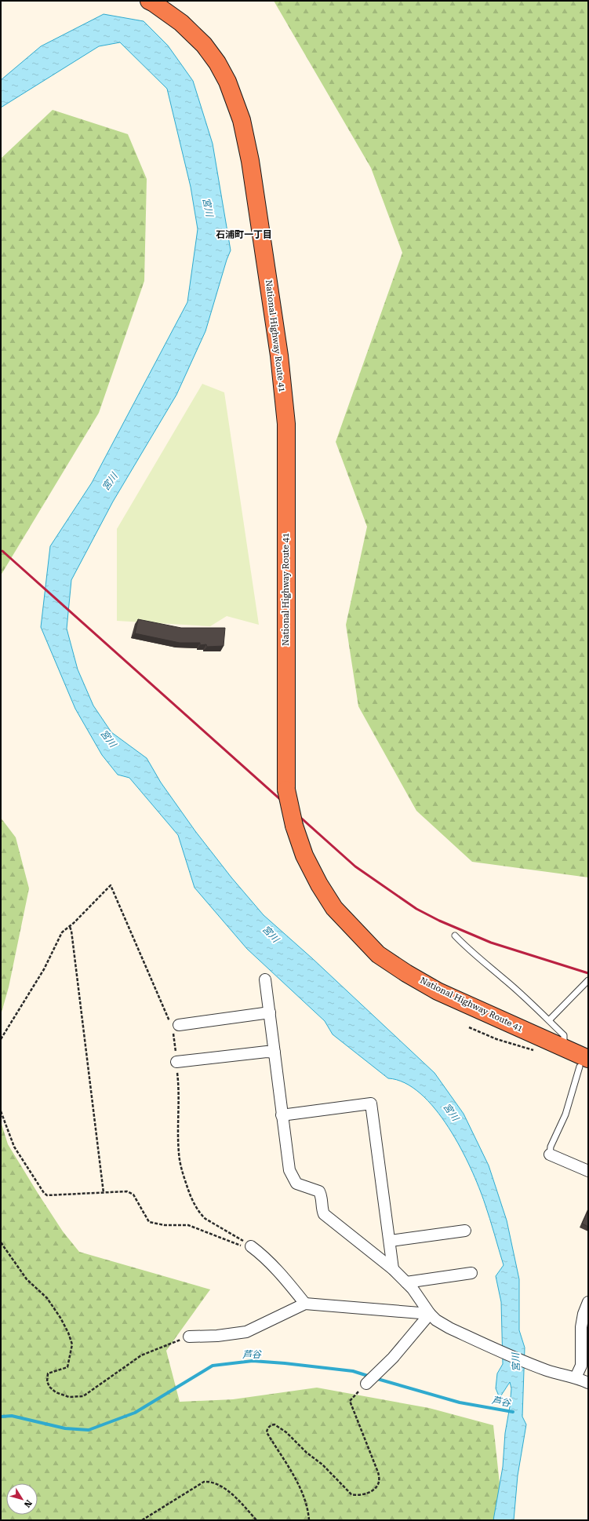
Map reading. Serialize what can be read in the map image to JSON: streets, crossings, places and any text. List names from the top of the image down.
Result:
{
  "streets": {
    "highway": ["National Highway Route 41"]
  },
  "districts": ["石浦町一丁目"],
  "water": ["宮川", "芦谷"],
  "north": "bottom right"
}
